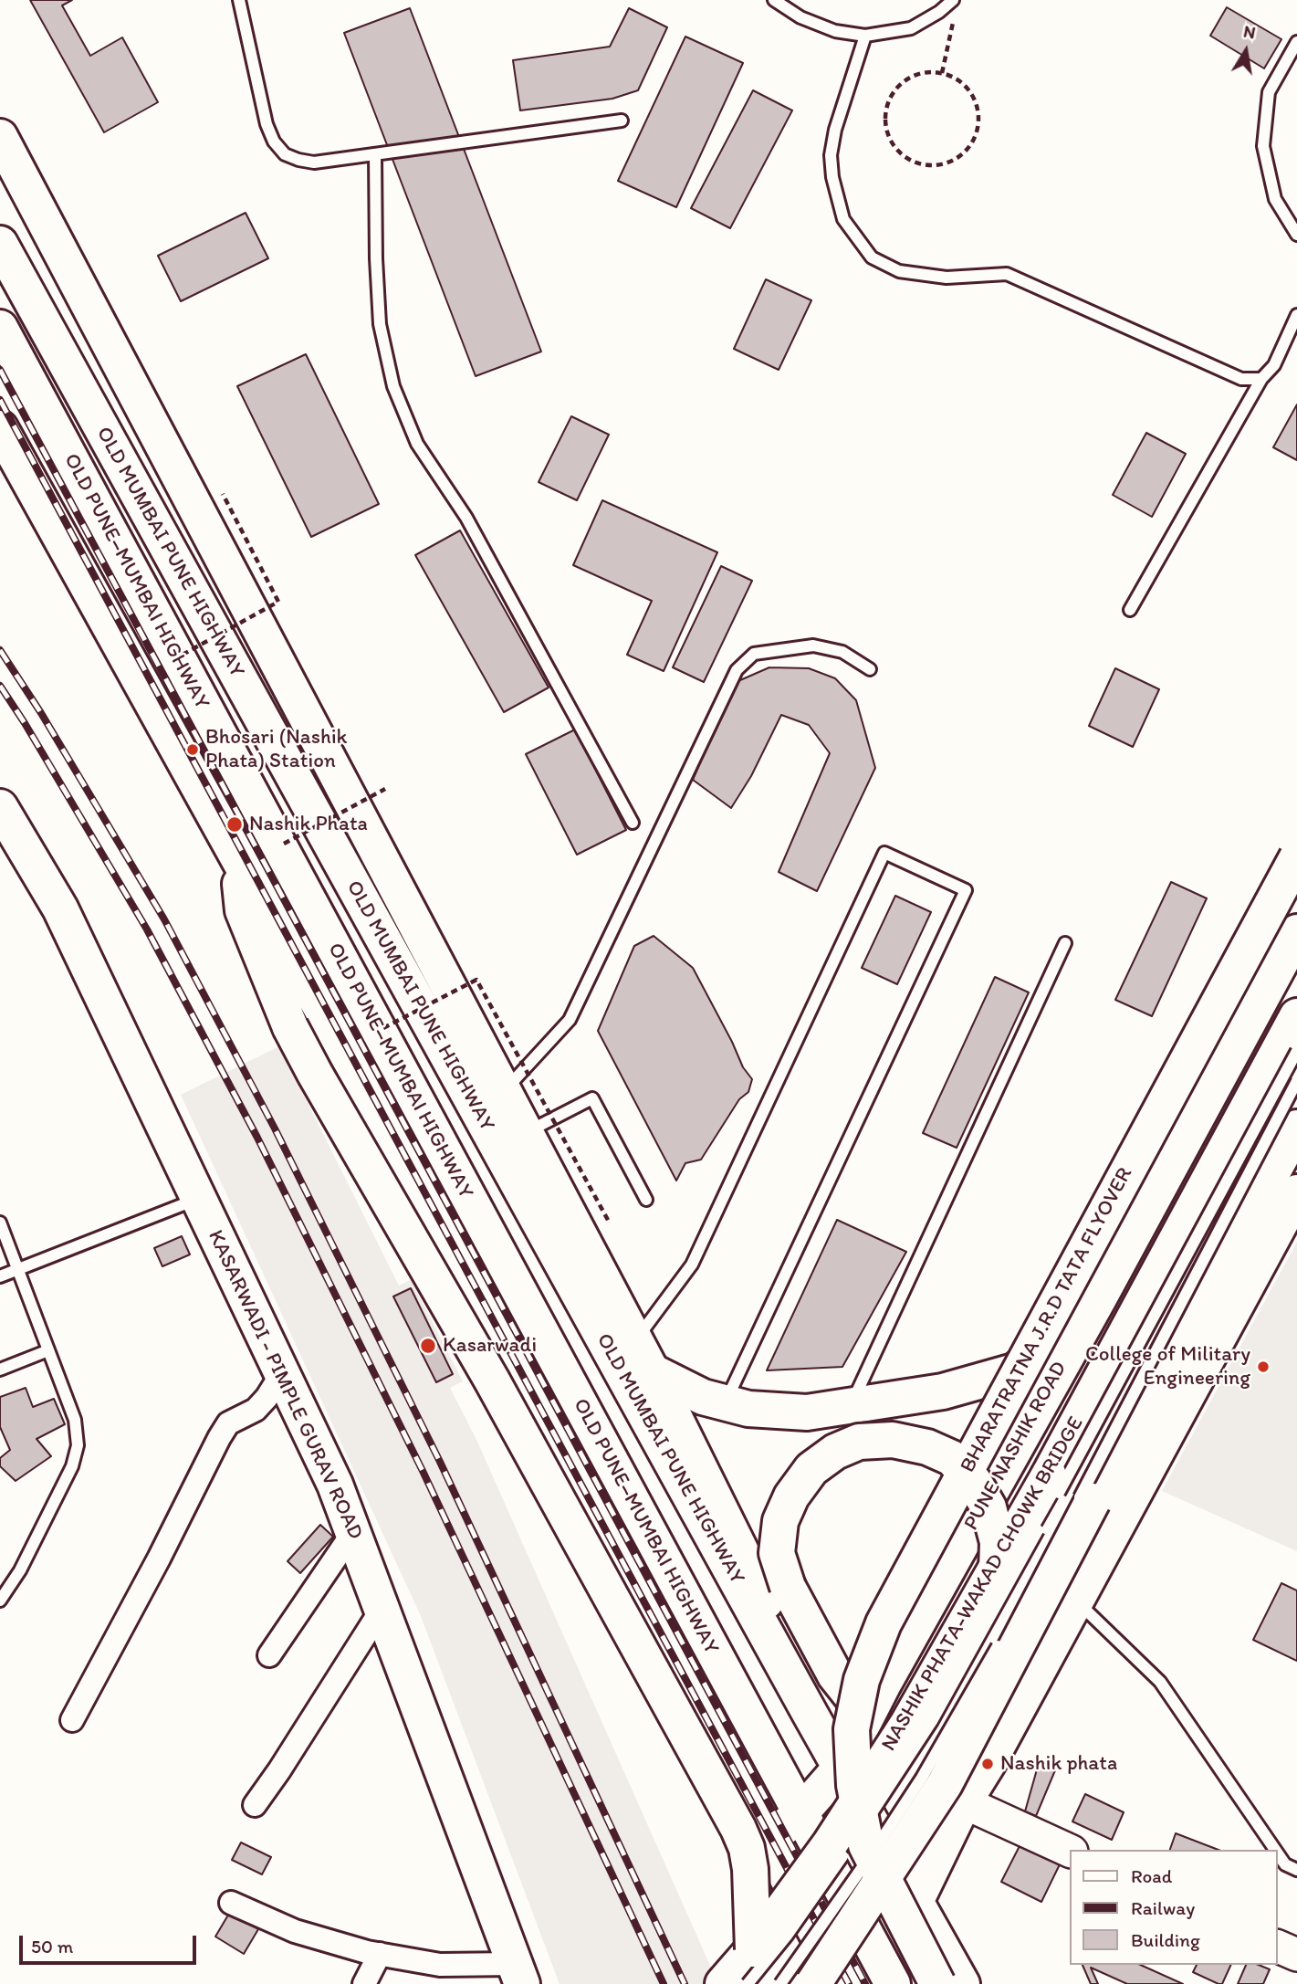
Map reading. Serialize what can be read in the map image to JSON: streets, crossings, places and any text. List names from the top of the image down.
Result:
{
  "streets": {
    "main road": [
      "OLD MUMBAI PUNE HIGHWAY",
      "OLD PUNE–MUMBAI HIGHWAY",
      "BHARATRATNA J.R.D TATA FLYOVER",
      "KASARWADI - PIMPLE GURAV ROAD",
      "PUNE NASHIK ROAD"
    ],
    "lane": ["NASHIK PHATA-WAKAD CHOWK BRIDGE"]
  },
  "crossings": [
    ["OLD MUMBAI PUNE HIGHWAY", "PUNE NASHIK ROAD"],
    ["OLD PUNE–MUMBAI HIGHWAY", "PUNE NASHIK ROAD"]
  ],
  "places": [
    "Bhosari (Nashik Phata) Station",
    "Nashik Phata",
    "Kasarwadi",
    "College of Military Engineering",
    "Nashik phata"
  ],
  "legend": ["Road", "Railway", "Building"],
  "scale_bar": "50 m",
  "north": "top"
}
